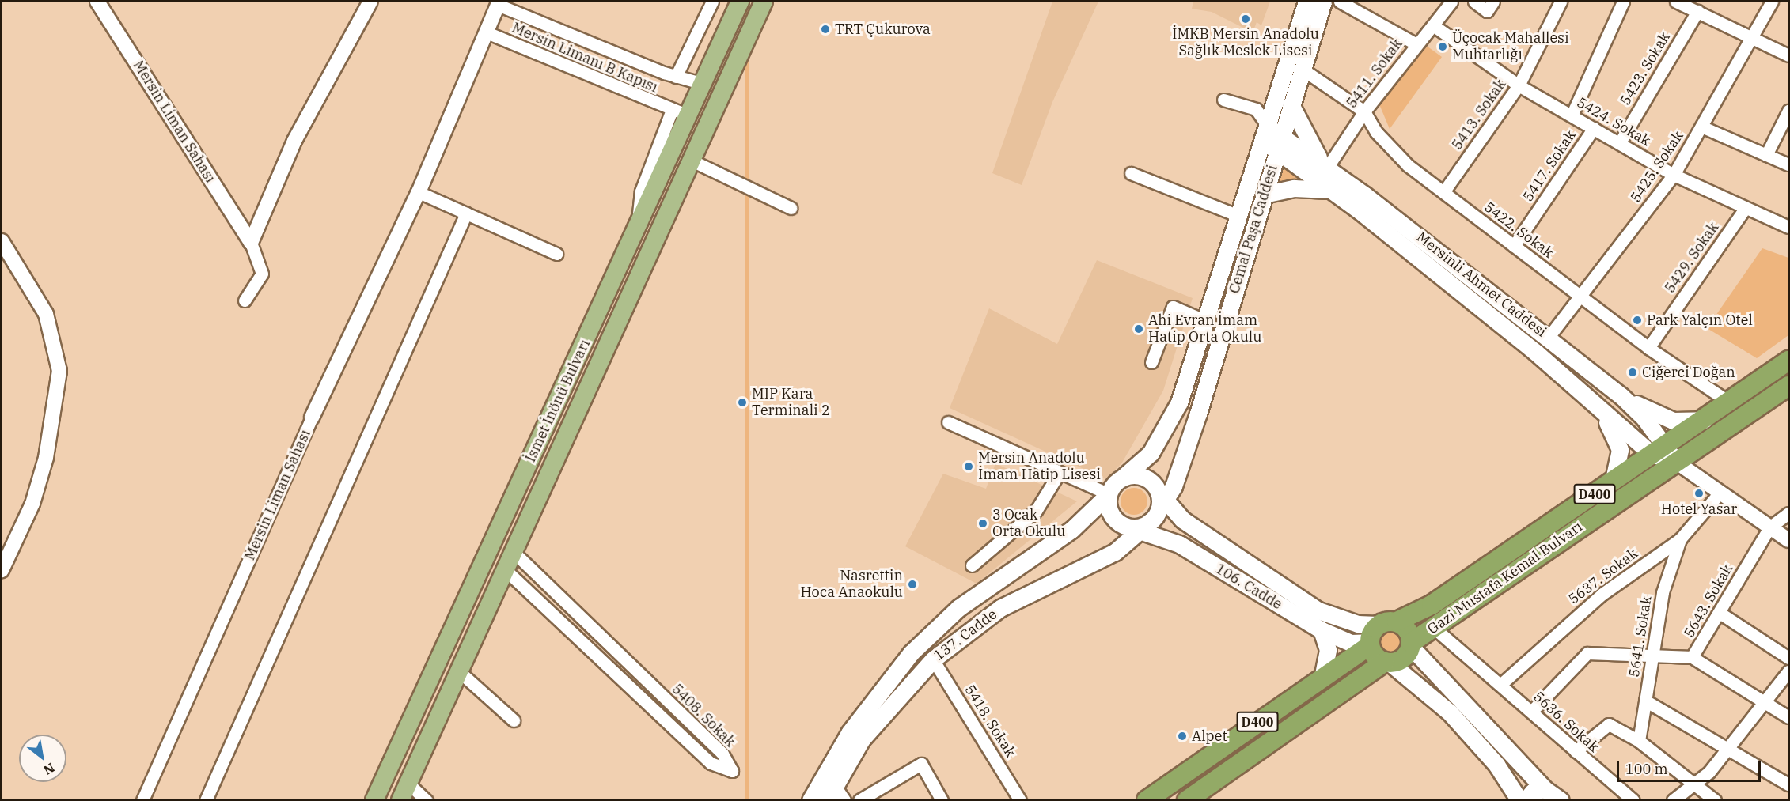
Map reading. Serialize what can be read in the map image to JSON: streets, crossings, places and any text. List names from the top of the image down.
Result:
{
  "streets": {
    "highway": ["D400", "Gazi Mustafa Kemal Bulvarı"],
    "main road": [
      "Cemal Paşa Caddesi",
      "Mersinli Ahmet Caddesi",
      "İsmet İnönü Bulvarı",
      "106. Cadde",
      "137. Cadde"
    ],
    "street": [
      "Mersin Limanı B Kapısı",
      "5423. Sokak",
      "5411. Sokak",
      "5413. Sokak",
      "Mersin Liman Sahası",
      "5424. Sokak",
      "5417. Sokak",
      "5425. Sokak",
      "5422. Sokak",
      "5429. Sokak",
      "5637. Sokak",
      "5643. Sokak",
      "5641. Sokak",
      "5408. Sokak",
      "5418. Sokak",
      "5636. Sokak"
    ]
  },
  "crossings": [
    ["Mersin Limanı B Kapısı", "Mersin Liman Sahası"],
    ["Mersin Limanı B Kapısı", "İsmet İnönü Bulvarı"],
    ["5423. Sokak", "5424. Sokak"],
    ["5411. Sokak", "5424. Sokak"],
    ["5411. Sokak", "5422. Sokak"],
    ["5411. Sokak", "Mersinli Ahmet Caddesi"],
    ["5413. Sokak", "5424. Sokak"],
    ["5413. Sokak", "5422. Sokak"],
    ["5424. Sokak", "5417. Sokak"],
    ["5424. Sokak", "5425. Sokak"],
    ["5424. Sokak", "5429. Sokak"],
    ["5417. Sokak", "5422. Sokak"],
    ["5425. Sokak", "5422. Sokak"],
    ["5425. Sokak", "Mersinli Ahmet Caddesi"],
    ["Cemal Paşa Caddesi", "5422. Sokak"],
    ["Cemal Paşa Caddesi", "Mersinli Ahmet Caddesi"],
    ["Cemal Paşa Caddesi", "106. Cadde"],
    ["Cemal Paşa Caddesi", "137. Cadde"],
    ["5422. Sokak", "5429. Sokak"],
    ["5422. Sokak", "Gazi Mustafa Kemal Bulvarı"],
    ["Mersinli Ahmet Caddesi", "5637. Sokak"],
    ["Mersinli Ahmet Caddesi", "Gazi Mustafa Kemal Bulvarı"],
    ["Mersinli Ahmet Caddesi", "5643. Sokak"],
    ["İsmet İnönü Bulvarı", "5408. Sokak"],
    ["D400", "Gazi Mustafa Kemal Bulvarı"],
    ["D400", "106. Cadde"],
    ["5637. Sokak", "5641. Sokak"],
    ["5637. Sokak", "5636. Sokak"],
    ["Gazi Mustafa Kemal Bulvarı", "106. Cadde"],
    ["Gazi Mustafa Kemal Bulvarı", "5636. Sokak"],
    ["106. Cadde", "137. Cadde"],
    ["5643. Sokak", "5641. Sokak"],
    ["5643. Sokak", "5636. Sokak"],
    ["137. Cadde", "5418. Sokak"]
  ],
  "places": [
    "İMKB Mersin Anadolu Sağlık Meslek Lisesi",
    "TRT Çukurova",
    "Üçocak Mahallesi Muhtarlığı",
    "Park Yalçın Otel",
    "Ahi Evran İmam Hatip Orta Okulu",
    "Ciğerci Doğan",
    "MIP Kara Terminali 2",
    "Mersin Anadolu İmam Hatip Lisesi",
    "Hotel Yasar",
    "3 Ocak Orta Okulu",
    "Nasrettin Hoca Anaokulu",
    "Alpet"
  ],
  "scale_bar": "100 m",
  "north": "bottom right"
}
